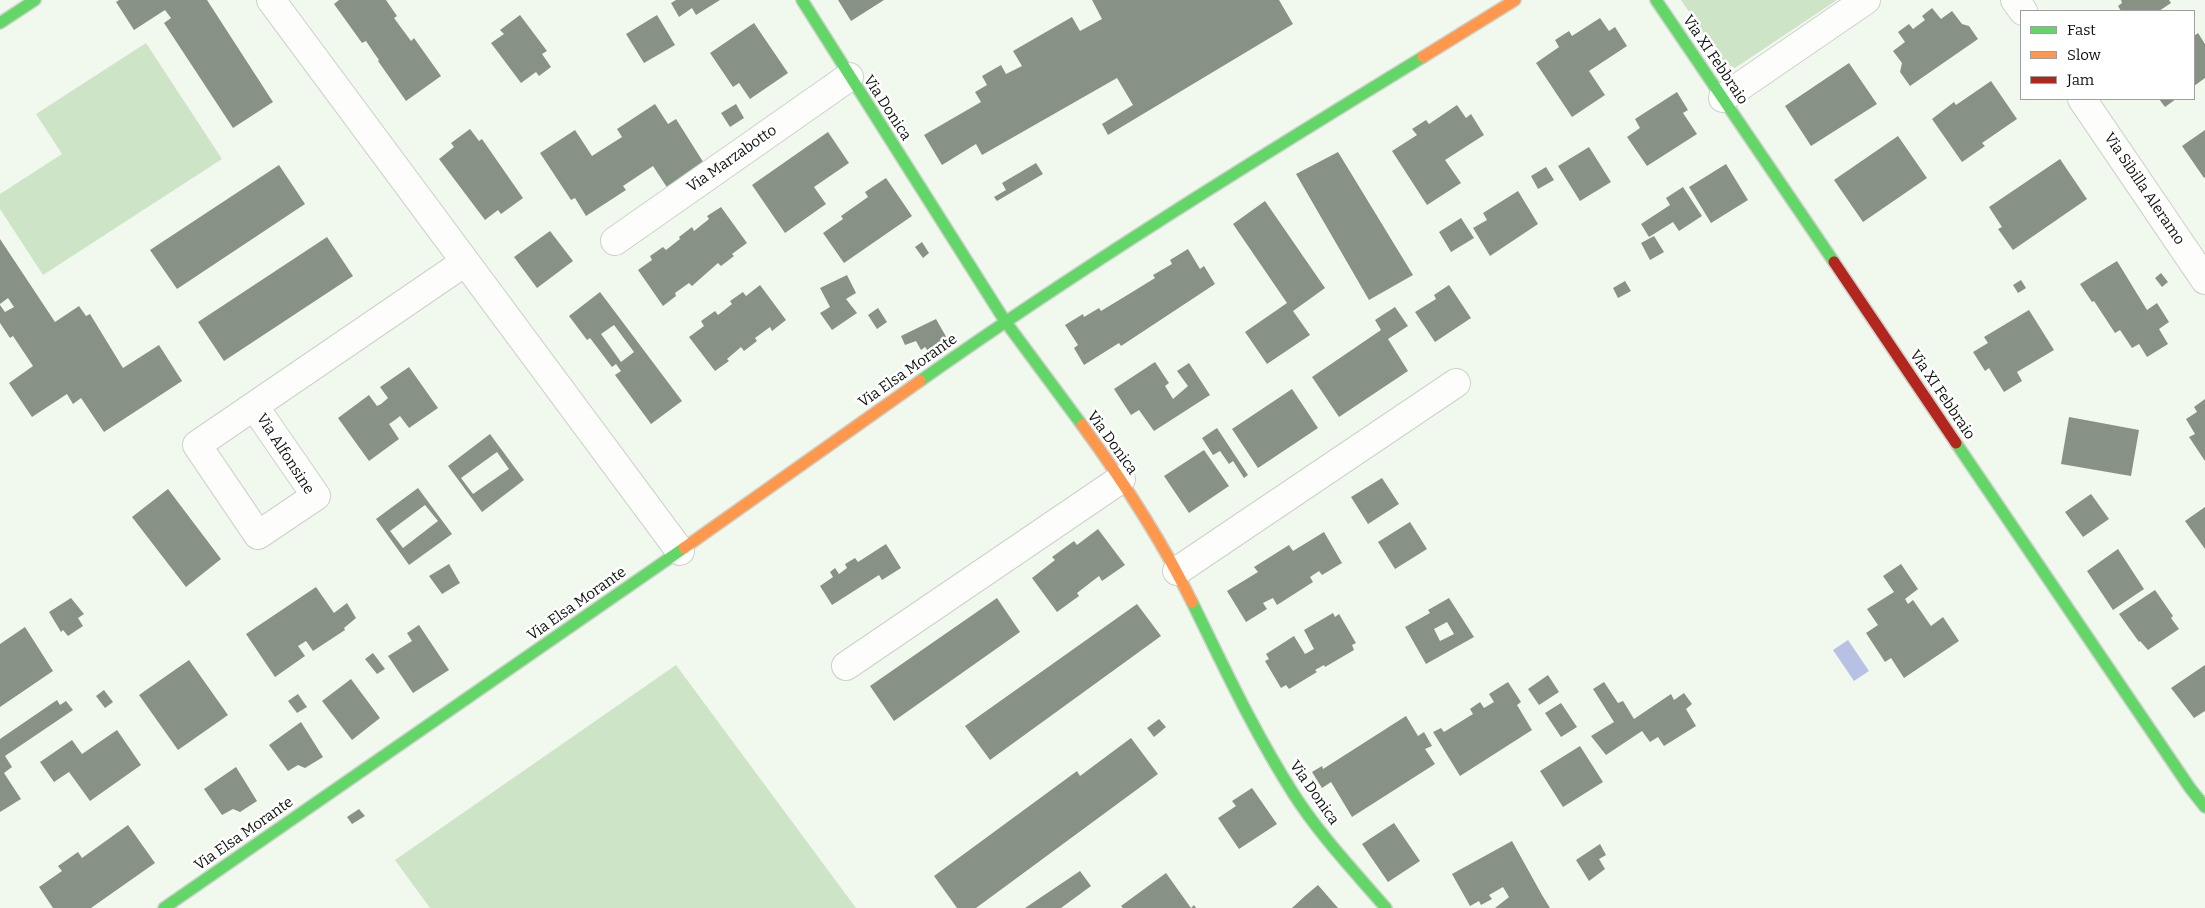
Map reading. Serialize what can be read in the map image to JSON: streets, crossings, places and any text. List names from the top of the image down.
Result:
{
  "streets": {
    "street": [
      "Via XI Febbraio",
      "Via Donica",
      "Via Marzabotto",
      "Via Sibilla Aleramo",
      "Via Elsa Morante",
      "Via Alfonsine"
    ]
  },
  "crossings": [
    ["Via Donica", "Via Marzabotto"],
    ["Via Donica", "Via Elsa Morante"]
  ],
  "legend": ["Fast", "Slow", "Jam"]
}
